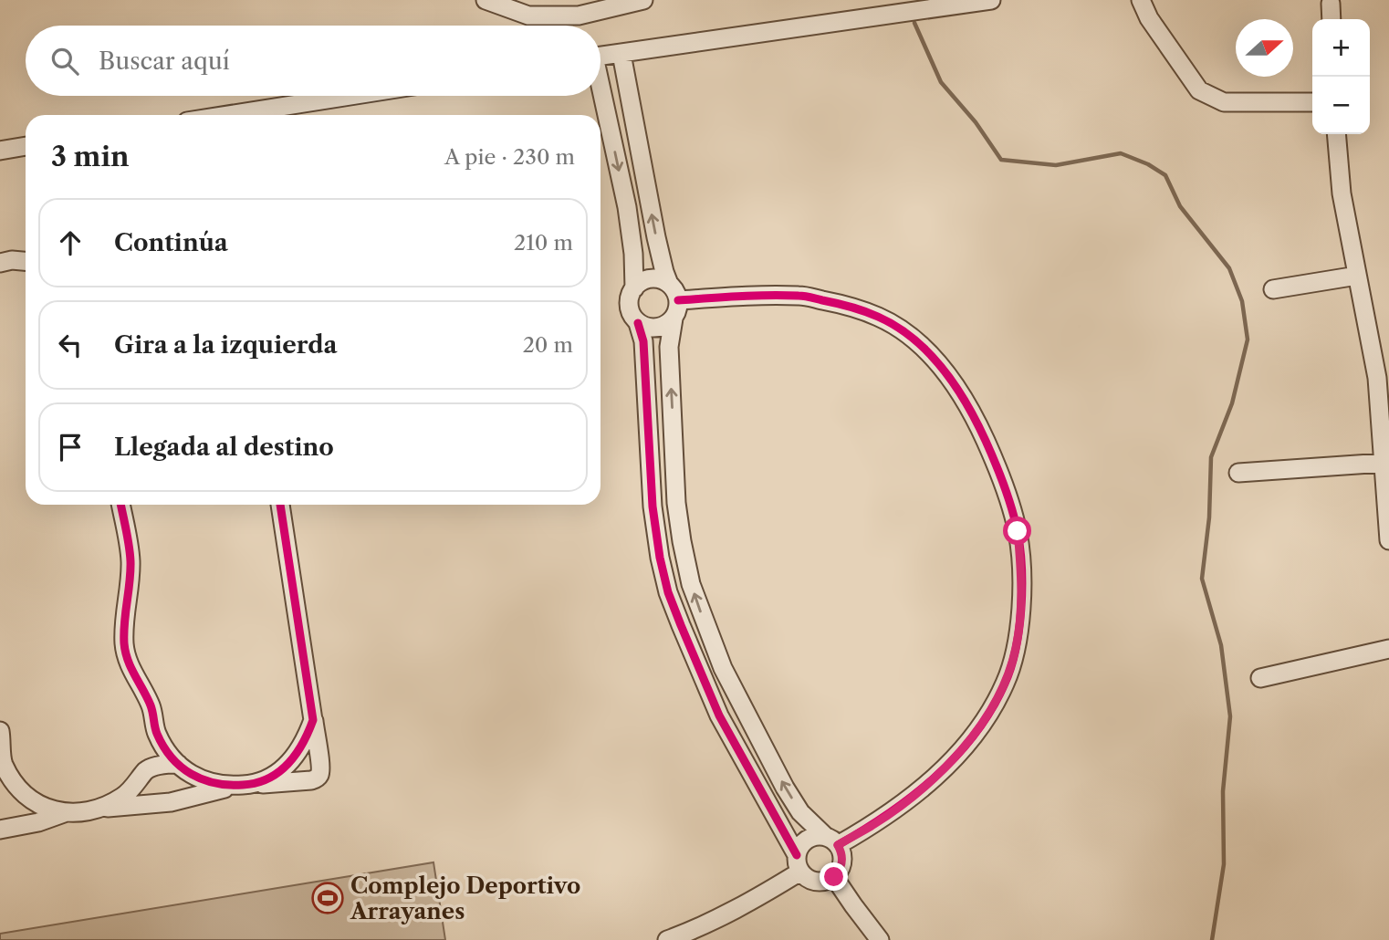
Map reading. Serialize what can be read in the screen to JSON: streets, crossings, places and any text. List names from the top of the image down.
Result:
{
  "places": {
    "sports": ["Complejo Deportivo Arrayanes"]
  },
  "north": "right",
  "page": {
    "map_buttons": ["+", "−"],
    "search": "Buscar aquí",
    "heading": ["3 min", "A pie · 230 m"],
    "list": [
      ["Continúa", "210 m"],
      ["Gira a la izquierda", "20 m"],
      "Llegada al destino"
    ]
  }
}
